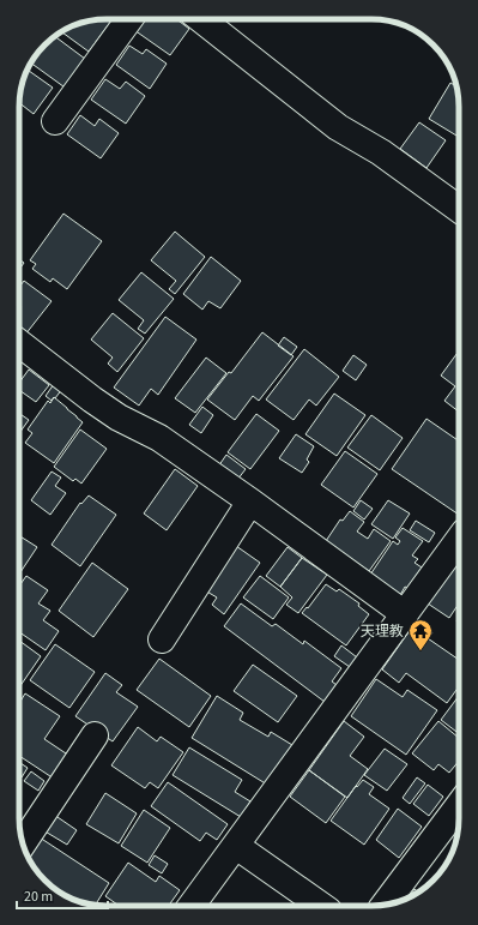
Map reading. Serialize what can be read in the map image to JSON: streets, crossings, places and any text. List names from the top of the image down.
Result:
{
  "places": {
    "temple": ["天理教"]
  },
  "scale_bar": "20 m"
}
